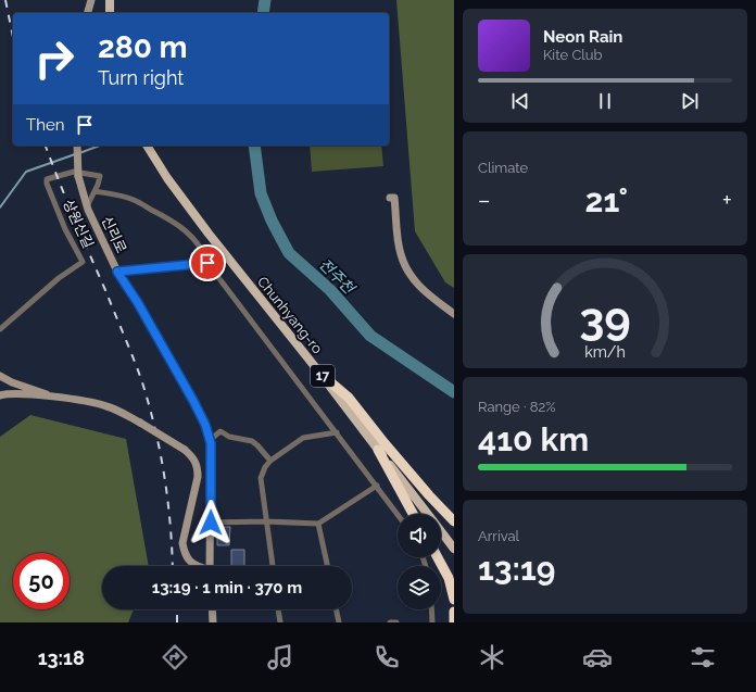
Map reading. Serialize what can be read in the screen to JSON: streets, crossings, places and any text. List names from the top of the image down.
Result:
{
  "streets": {
    "main road": ["신리로", "Chunhyang-ro", "17"],
    "street": ["상원신길"]
  },
  "crossings": [
    ["상원신길", "신리로"]
  ],
  "water": ["전주천"],
  "page": {
    "turn": ["280 m", "Turn right"],
    "song": ["Neon Rain", "Kite Club"],
    "then": "Then",
    "tile": [
      "Climate",
      ["Range · 82%", "410 km"],
      ["Arrival", "13:19"]
    ],
    "heat": ["−", "21°", "+"],
    "limit": "50",
    "trip": "13:19 · 1 min · 370 m",
    "tabs": "13:18",
    "gauge": ["39", "km/h"]
  }
}
